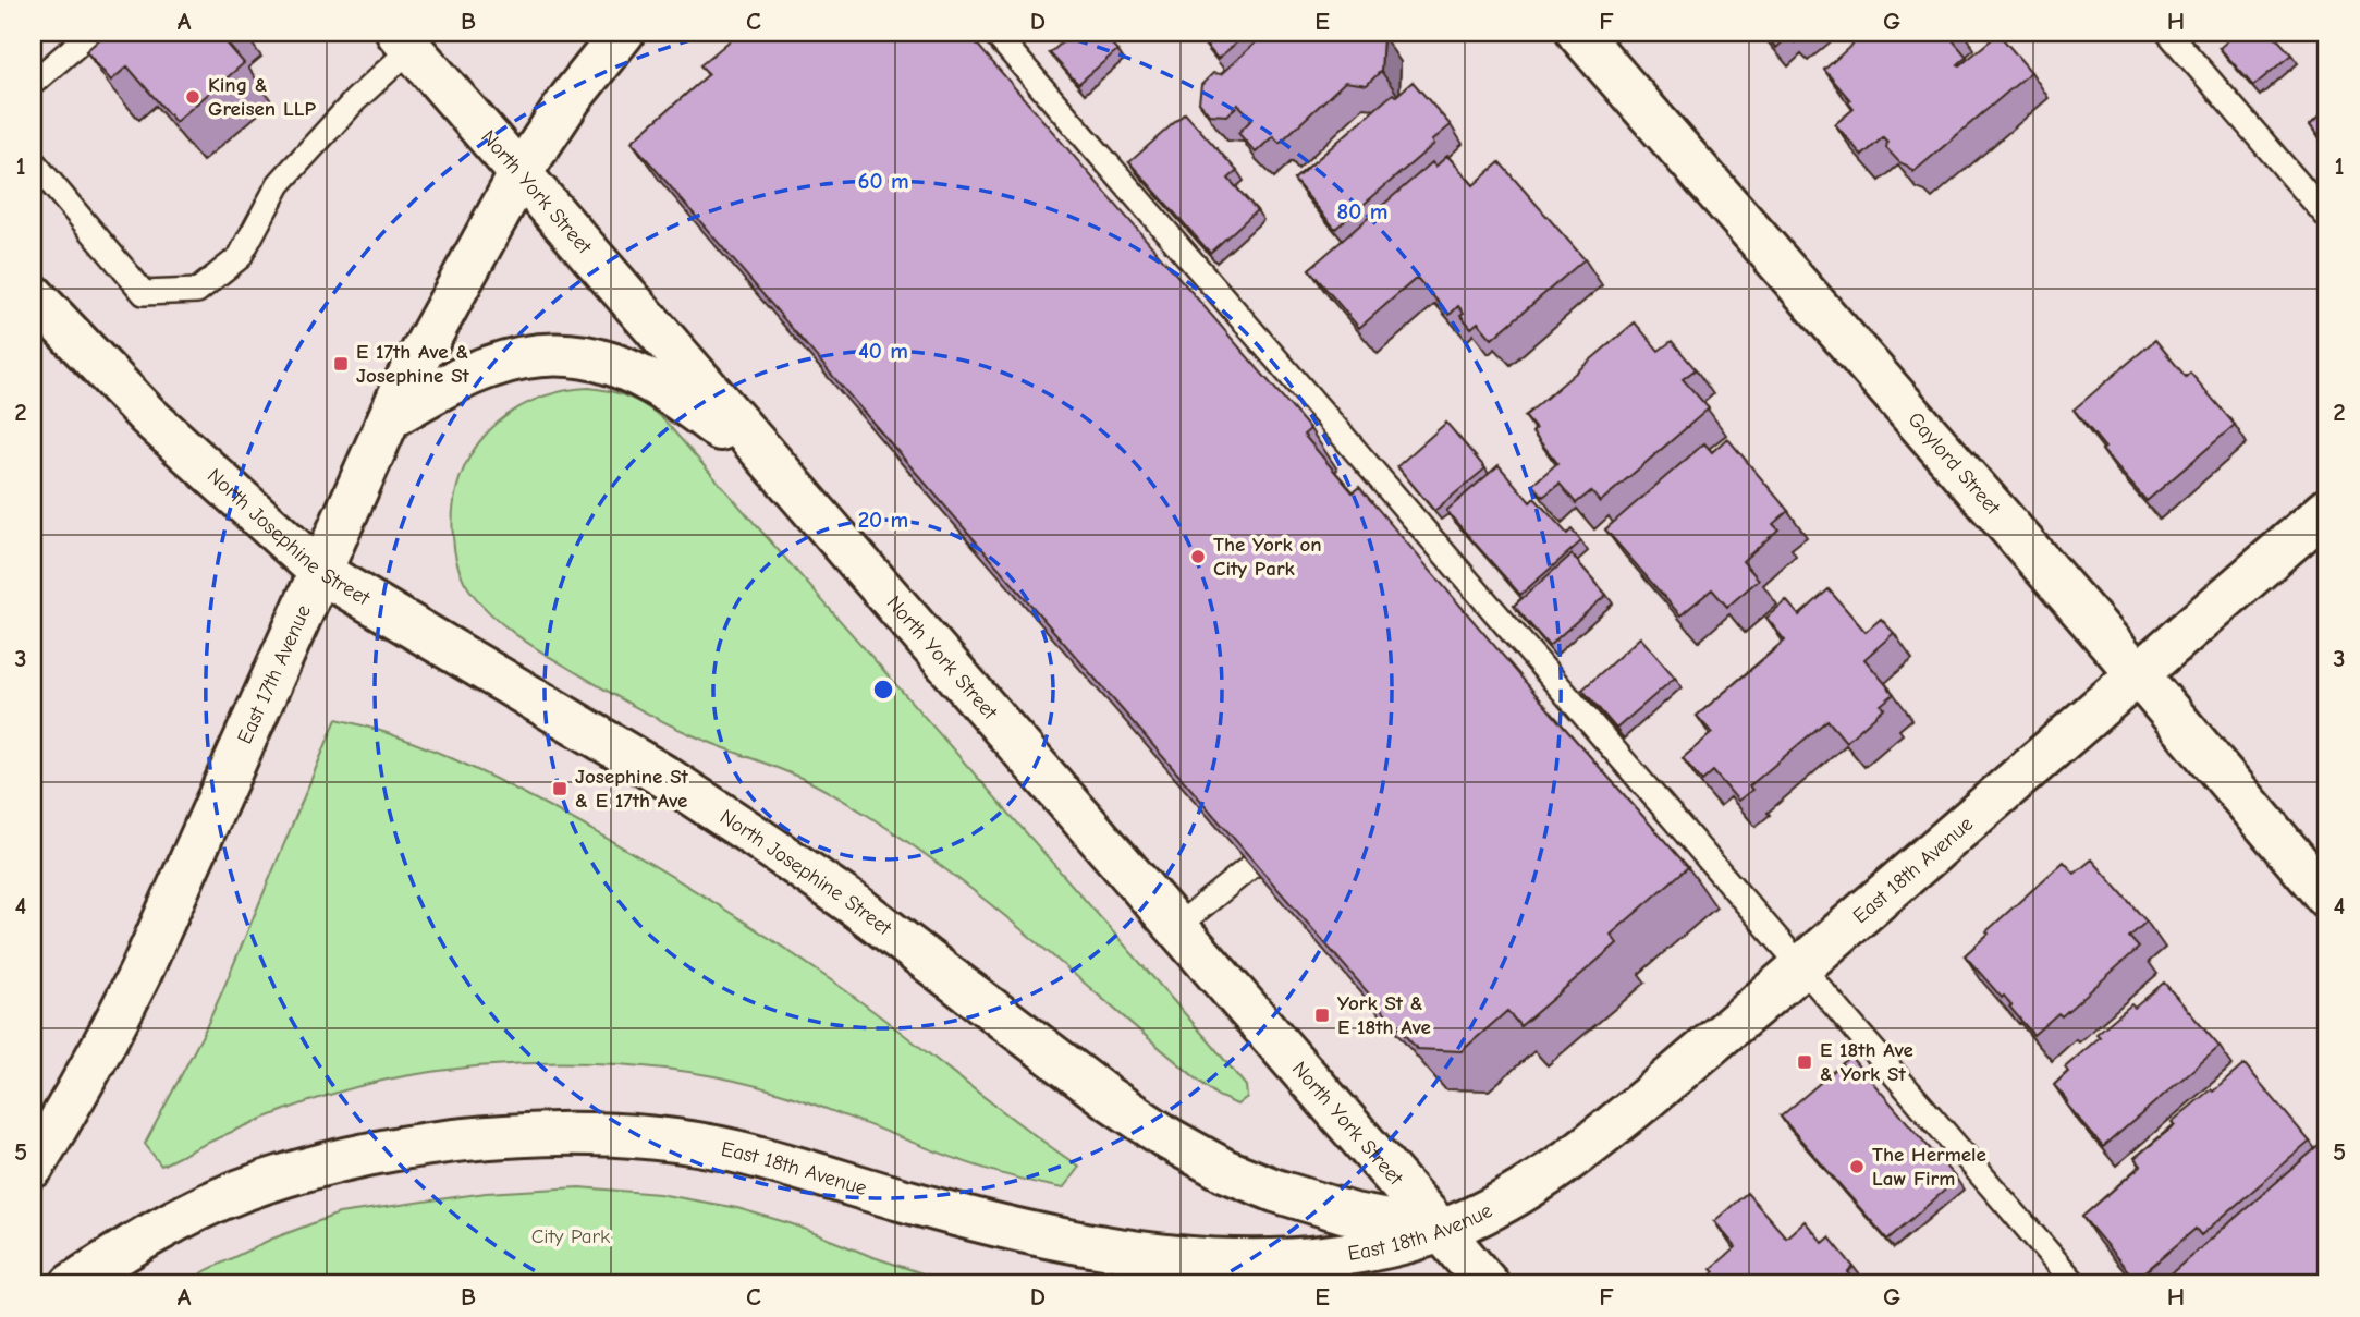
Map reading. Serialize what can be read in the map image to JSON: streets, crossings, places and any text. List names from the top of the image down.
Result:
{
  "streets": {
    "main road": [
      "North York Street",
      "Gaylord Street",
      "North Josephine Street",
      "East 17th Avenue",
      "East 18th Avenue"
    ]
  },
  "crossings": [
    ["North York Street", "North Josephine Street"],
    ["North York Street", "East 17th Avenue"],
    ["North York Street", "East 18th Avenue"],
    ["Gaylord Street", "East 18th Avenue"],
    ["North Josephine Street", "East 17th Avenue"],
    ["North Josephine Street", "East 18th Avenue"]
  ],
  "parks": ["City Park"],
  "places": {
    "other": ["King & Greisen LLP", "The York on City Park", "The Hermele Law Firm"],
    "transit": [
      "E 17th Ave & Josephine St",
      "Josephine St & E 17th Ave",
      "York St & E 18th Ave",
      "E 18th Ave & York St"
    ]
  },
  "grid": {
    "columns": [
      "A",
      "B",
      "C",
      "D",
      "E",
      "F",
      "G",
      "H"
    ],
    "rows": [
      "1",
      "2",
      "3",
      "4",
      "5"
    ]
  },
  "rings": [
    "60 m",
    "80 m",
    "40 m",
    "20 m"
  ]
}
